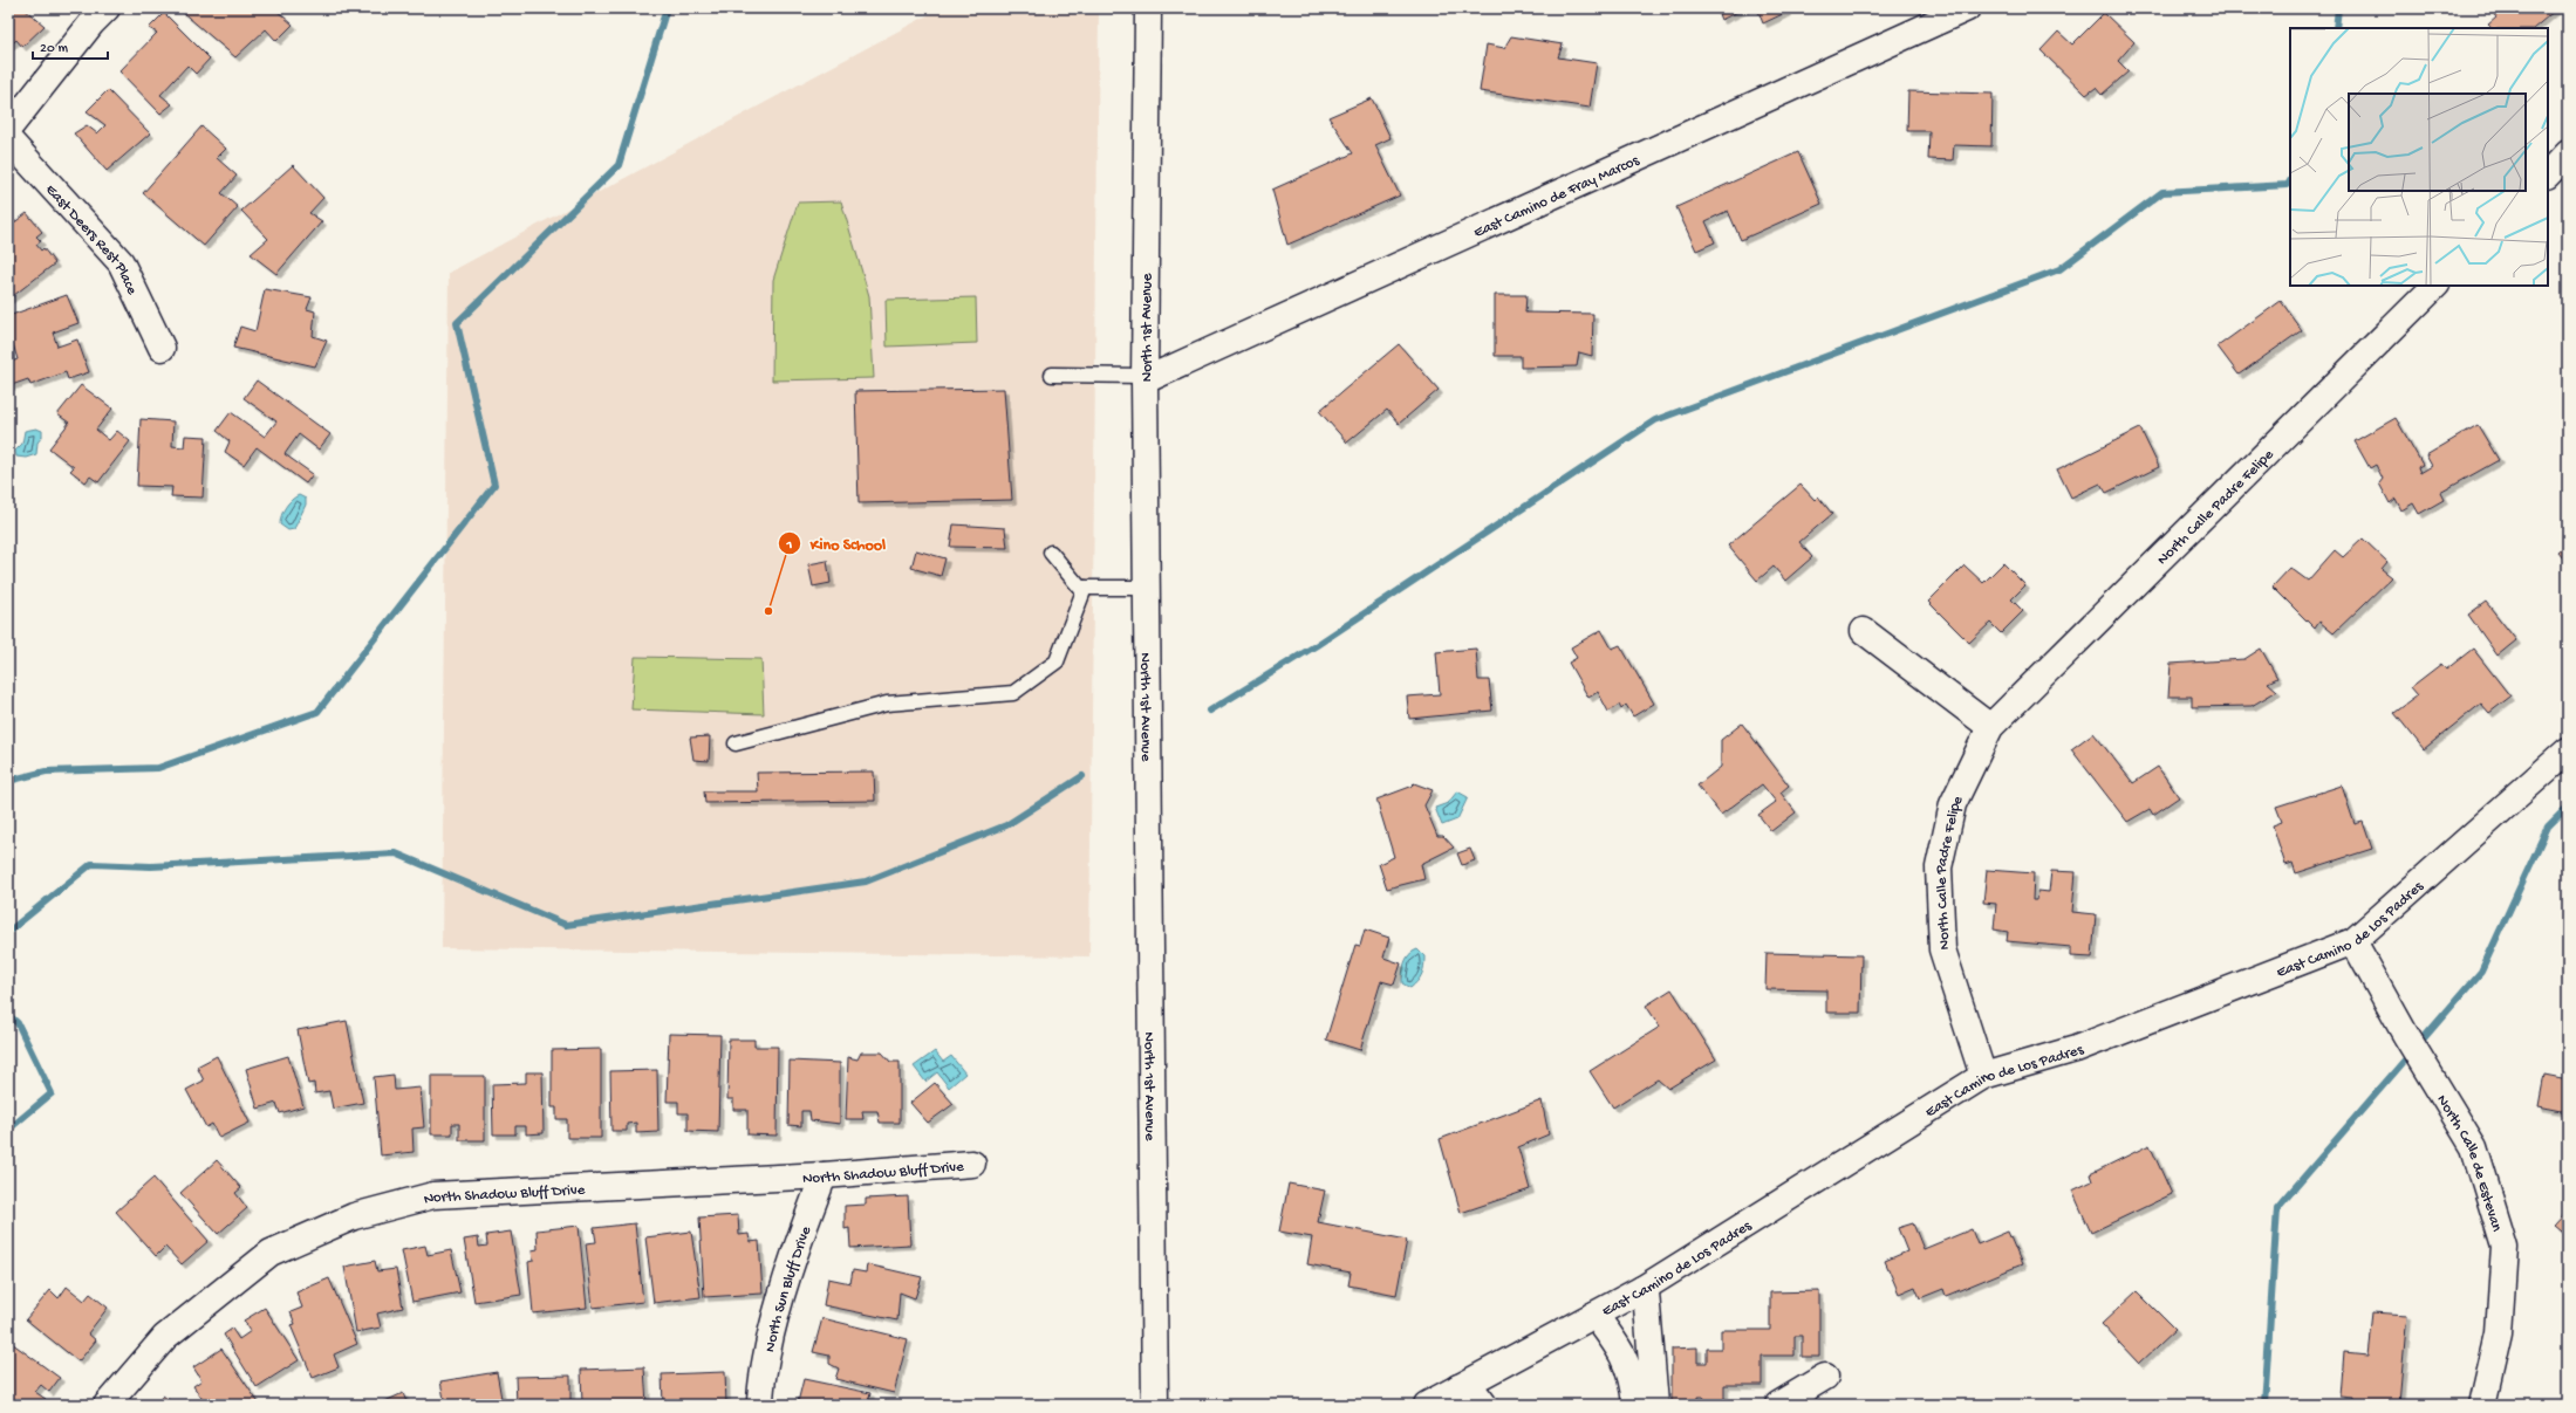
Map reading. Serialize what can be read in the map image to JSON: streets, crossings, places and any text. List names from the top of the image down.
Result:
{
  "streets": {
    "street": [
      "East Camino de Fray Marcos",
      "East Deers Rest Place",
      "North 1st Avenue",
      "North Calle Padre Felipe",
      "East Camino de Los Padres",
      "North Calle de Estevan",
      "North Shadow Bluff Drive",
      "North Sun Bluff Drive"
    ]
  },
  "crossings": [
    ["East Camino de Fray Marcos", "North 1st Avenue"],
    ["North Calle Padre Felipe", "East Camino de Los Padres"],
    ["East Camino de Los Padres", "North Calle de Estevan"],
    ["North Shadow Bluff Drive", "North Sun Bluff Drive"]
  ],
  "places": ["Kino School"],
  "scale_bar": "20 m"
}
